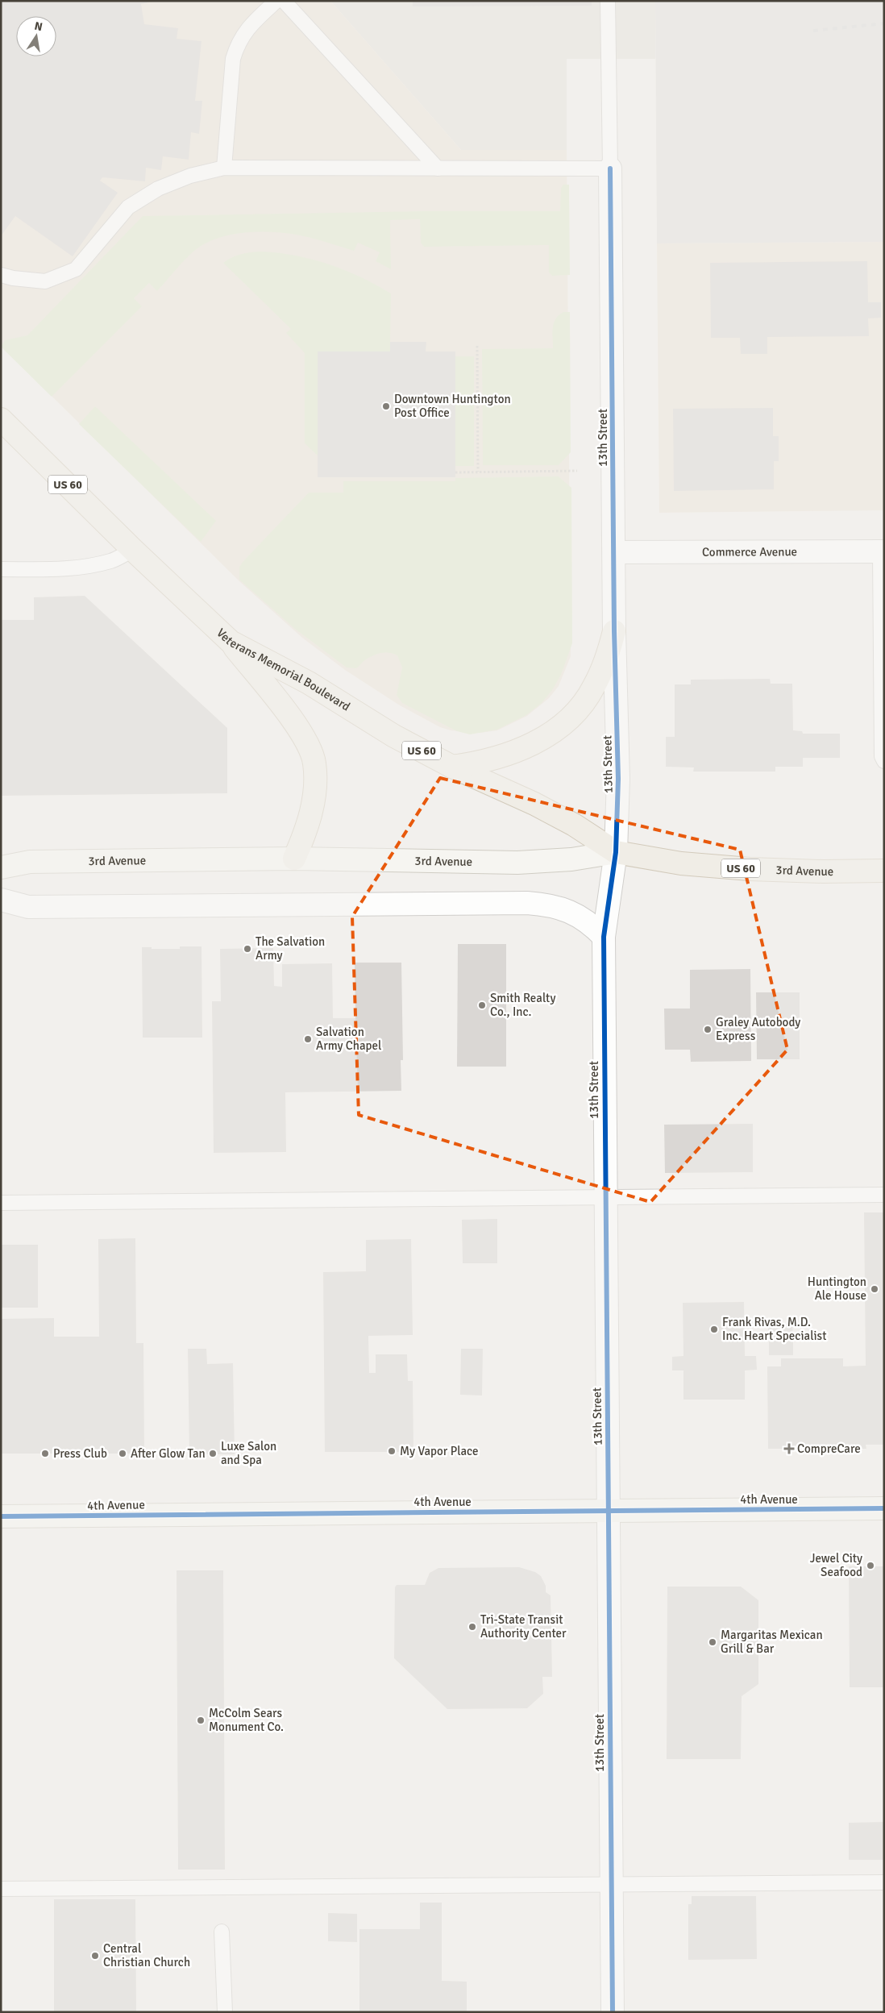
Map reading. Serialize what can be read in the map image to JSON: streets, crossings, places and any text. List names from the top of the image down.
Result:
{
  "streets": {
    "main road": ["US 60", "Veterans Memorial Boulevard", "3rd Avenue"],
    "street": ["13th Street", "Commerce Avenue", "4th Avenue"]
  },
  "crossings": [
    ["13th Street", "Commerce Avenue"],
    ["13th Street", "Veterans Memorial Boulevard"],
    ["13th Street", "3rd Avenue"],
    ["13th Street", "4th Avenue"],
    ["Veterans Memorial Boulevard", "3rd Avenue"]
  ],
  "places": {
    "other": [
      "Downtown Huntington Post Office",
      "The Salvation Army",
      "Smith Realty Co., Inc.",
      "Graley Autobody Express",
      "Salvation Army Chapel",
      "Huntington Ale House",
      "Frank Rivas, M.D. Inc. Heart Specialist",
      "My Vapor Place",
      "Press Club",
      "After Glow Tan",
      "Luxe Salon and Spa",
      "Jewel City Seafood",
      "Tri-State Transit Authority Center",
      "Margaritas Mexican Grill & Bar",
      "McColm Sears Monument Co.",
      "Central Christian Church"
    ],
    "health": ["CompreCare"]
  },
  "north": "top"
}
